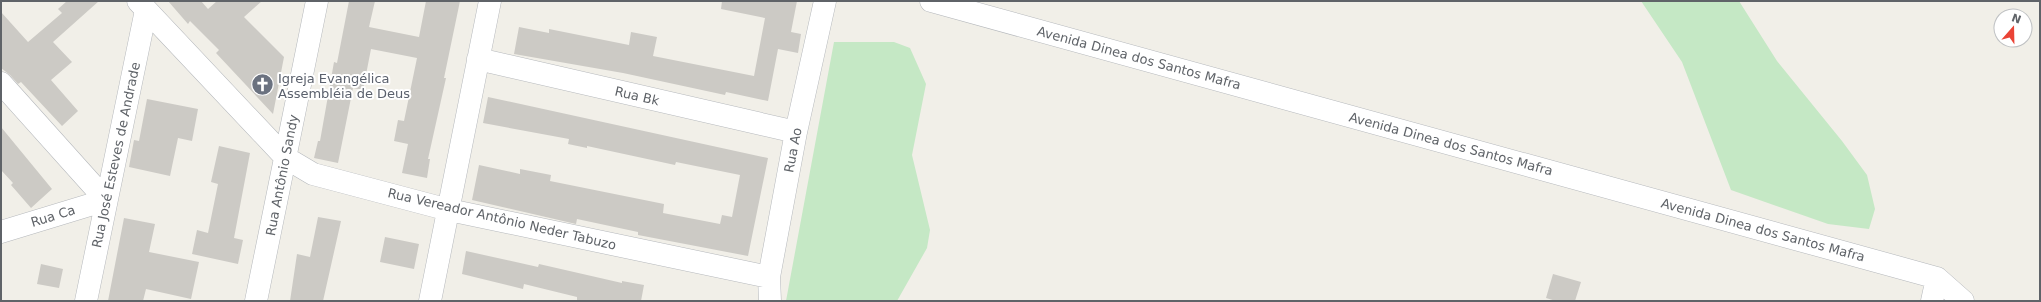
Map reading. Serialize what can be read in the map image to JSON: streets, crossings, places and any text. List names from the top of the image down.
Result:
{
  "streets": {
    "street": [
      "Avenida Dinea dos Santos Mafra",
      "Rua Bk",
      "Rua Ao",
      "Rua José Esteves de Andrade",
      "Rua Antônio Sandy",
      "Rua Ca",
      "Rua Vereador Antônio Neder Tabuzo"
    ]
  },
  "crossings": [
    ["Rua Bk", "Rua Ao"],
    ["Rua Ao", "Rua Vereador Antônio Neder Tabuzo"],
    ["Rua José Esteves de Andrade", "Rua Ca"],
    ["Rua José Esteves de Andrade", "Rua Vereador Antônio Neder Tabuzo"],
    ["Rua Antônio Sandy", "Rua Vereador Antônio Neder Tabuzo"]
  ],
  "places": {
    "church": ["Igreja Evangélica Assembléia de Deus"]
  },
  "north": "top"
}
